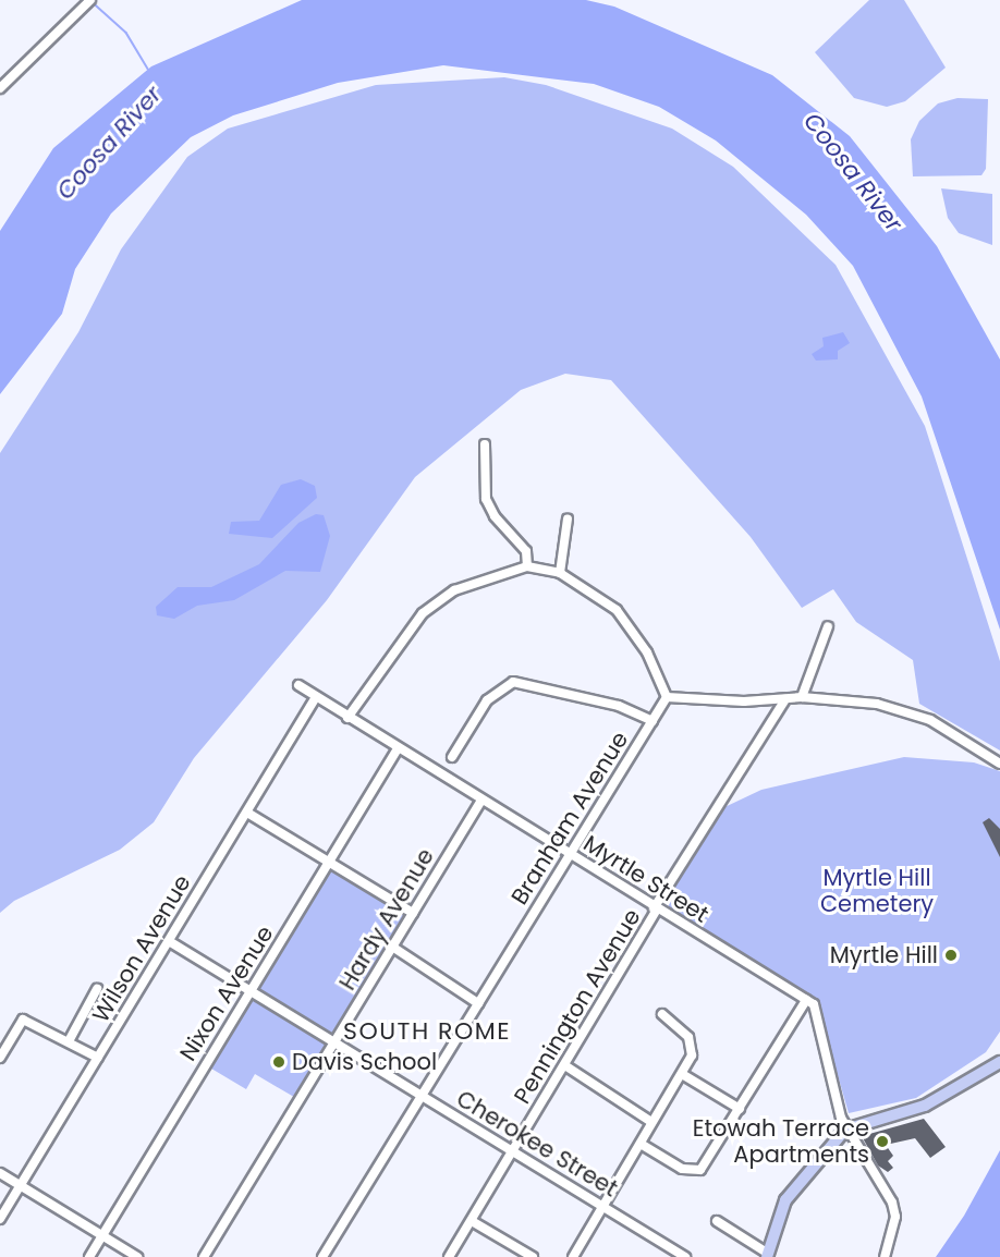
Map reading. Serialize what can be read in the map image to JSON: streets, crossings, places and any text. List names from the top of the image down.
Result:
{
  "streets": {
    "street": [
      "Branham Avenue",
      "Myrtle Street",
      "Hardy Avenue",
      "Wilson Avenue",
      "Nixon Avenue",
      "Pennington Avenue",
      "Cherokee Street"
    ]
  },
  "crossings": [
    ["Branham Avenue", "Myrtle Street"],
    ["Branham Avenue", "Cherokee Street"],
    ["Myrtle Street", "Hardy Avenue"],
    ["Myrtle Street", "Wilson Avenue"],
    ["Myrtle Street", "Nixon Avenue"],
    ["Myrtle Street", "Pennington Avenue"],
    ["Hardy Avenue", "Cherokee Street"],
    ["Wilson Avenue", "Cherokee Street"],
    ["Nixon Avenue", "Cherokee Street"],
    ["Pennington Avenue", "Cherokee Street"]
  ],
  "districts": ["SOUTH ROME"],
  "water": ["Coosa River"],
  "parks": ["Myrtle Hill Cemetery"],
  "places": ["Myrtle Hill", "Davis School", "Etowah Terrace Apartments"]
}
